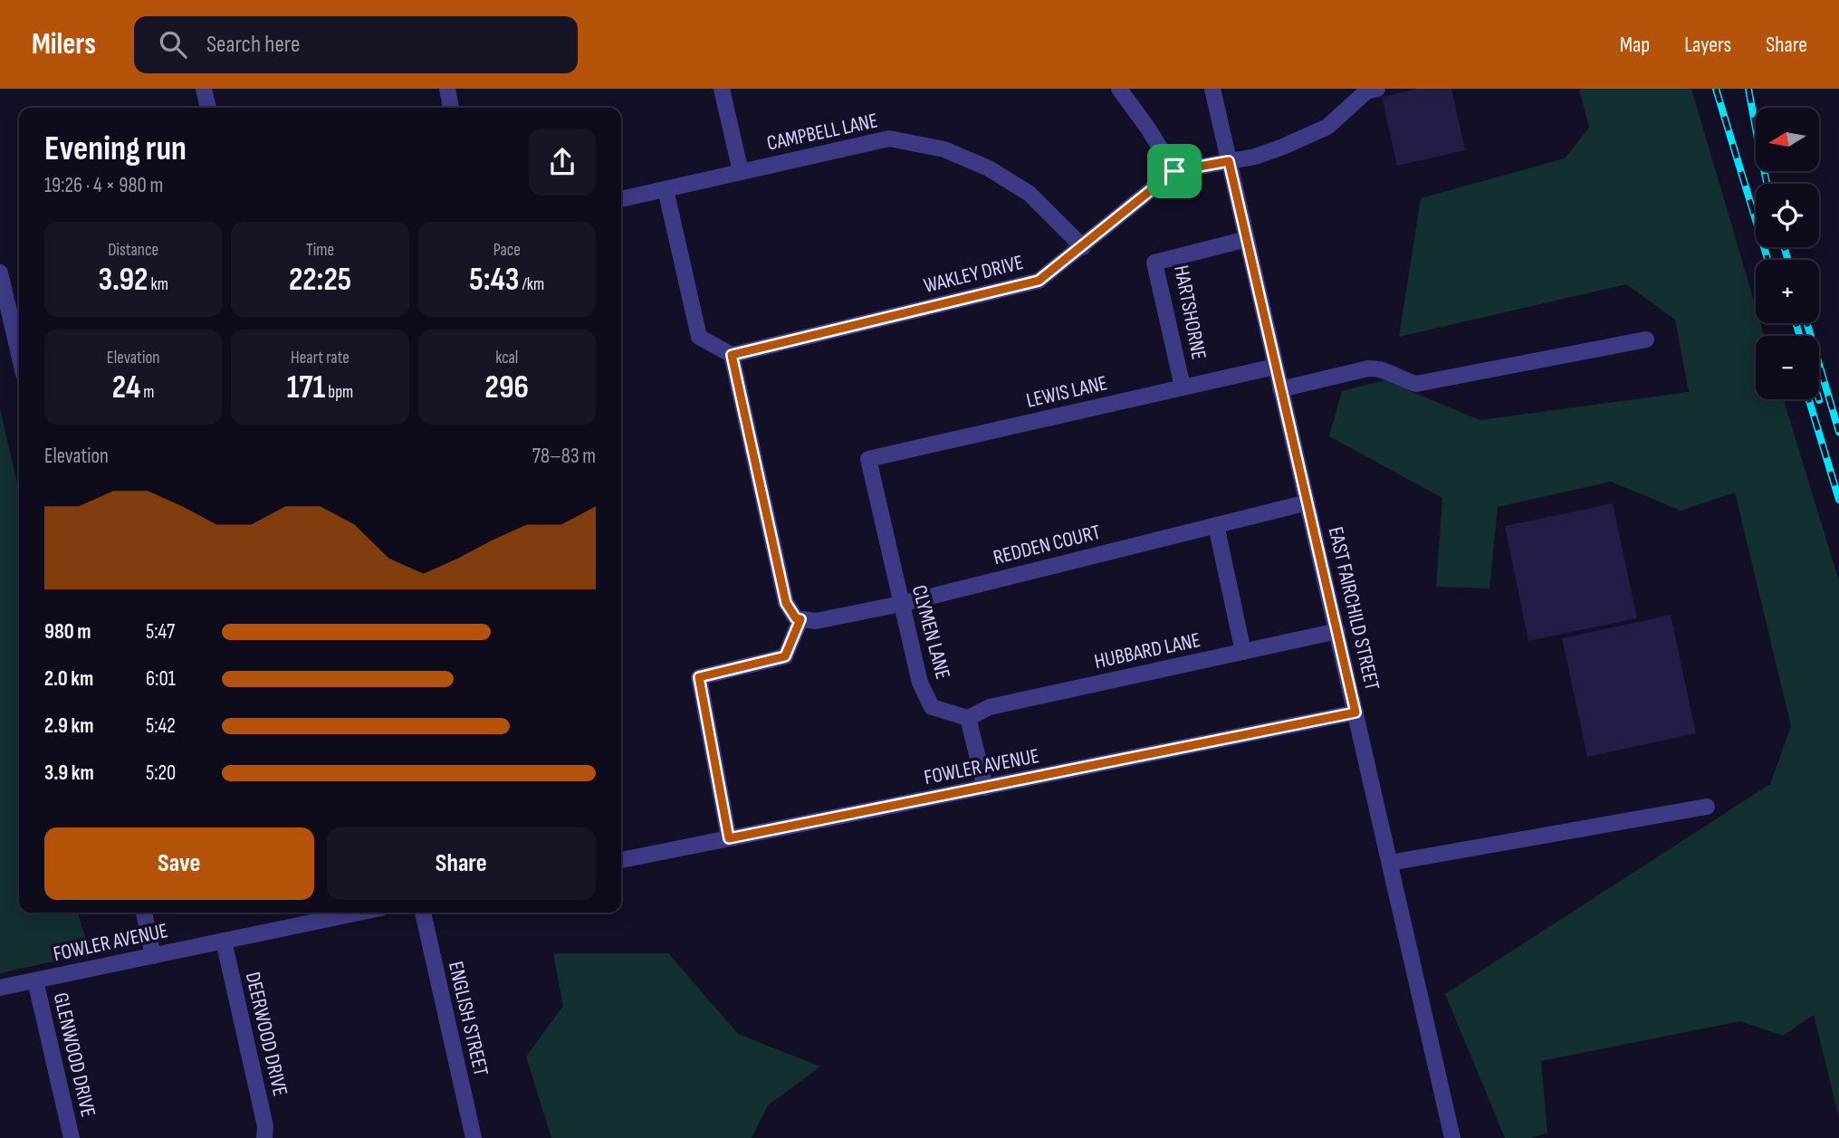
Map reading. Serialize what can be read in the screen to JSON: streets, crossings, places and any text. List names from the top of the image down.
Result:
{
  "streets": {
    "street": [
      "CAMPBELL LANE",
      "WAKLEY DRIVE",
      "HARTSHORNE",
      "LEWIS LANE",
      "REDDEN COURT",
      "EAST FAIRCHILD STREET",
      "CLYMEN LANE",
      "HUBBARD LANE",
      "FOWLER AVENUE",
      "ENGLISH STREET",
      "DEERWOOD DRIVE",
      "GLENWOOD DRIVE"
    ]
  },
  "crossings": [
    ["CAMPBELL LANE", "WAKLEY DRIVE"],
    ["WAKLEY DRIVE", "EAST FAIRCHILD STREET"],
    ["HARTSHORNE", "LEWIS LANE"],
    ["HARTSHORNE", "EAST FAIRCHILD STREET"],
    ["LEWIS LANE", "EAST FAIRCHILD STREET"],
    ["LEWIS LANE", "CLYMEN LANE"],
    ["REDDEN COURT", "EAST FAIRCHILD STREET"],
    ["REDDEN COURT", "CLYMEN LANE"],
    ["EAST FAIRCHILD STREET", "HUBBARD LANE"],
    ["EAST FAIRCHILD STREET", "FOWLER AVENUE"],
    ["CLYMEN LANE", "HUBBARD LANE"],
    ["FOWLER AVENUE", "DEERWOOD DRIVE"],
    ["FOWLER AVENUE", "GLENWOOD DRIVE"]
  ],
  "north": "left",
  "page": {
    "header": "Milers",
    "search": "Search here",
    "nav": ["Map", "Layers", "Share"],
    "map_buttons": ["+", "−"],
    "heading": ["Evening run", "19:26 · 4 × 980 m"],
    "stats": [
      ["Distance", "3.92 km"],
      ["Time", "22:25"],
      ["Pace", "5:43 /km"],
      ["Elevation", "24 m"],
      ["Heart rate", "171 bpm"],
      ["kcal", "296"]
    ],
    "chart": ["Elevation", "78–83 m"],
    "list": [
      {
        "name": "980 m",
        "note": "5:47"
      },
      {
        "name": "2.0 km",
        "note": "6:01"
      },
      {
        "name": "2.9 km",
        "note": "5:42"
      },
      {
        "name": "3.9 km",
        "note": "5:20"
      }
    ],
    "buttons": ["Save", "Share"]
  }
}
